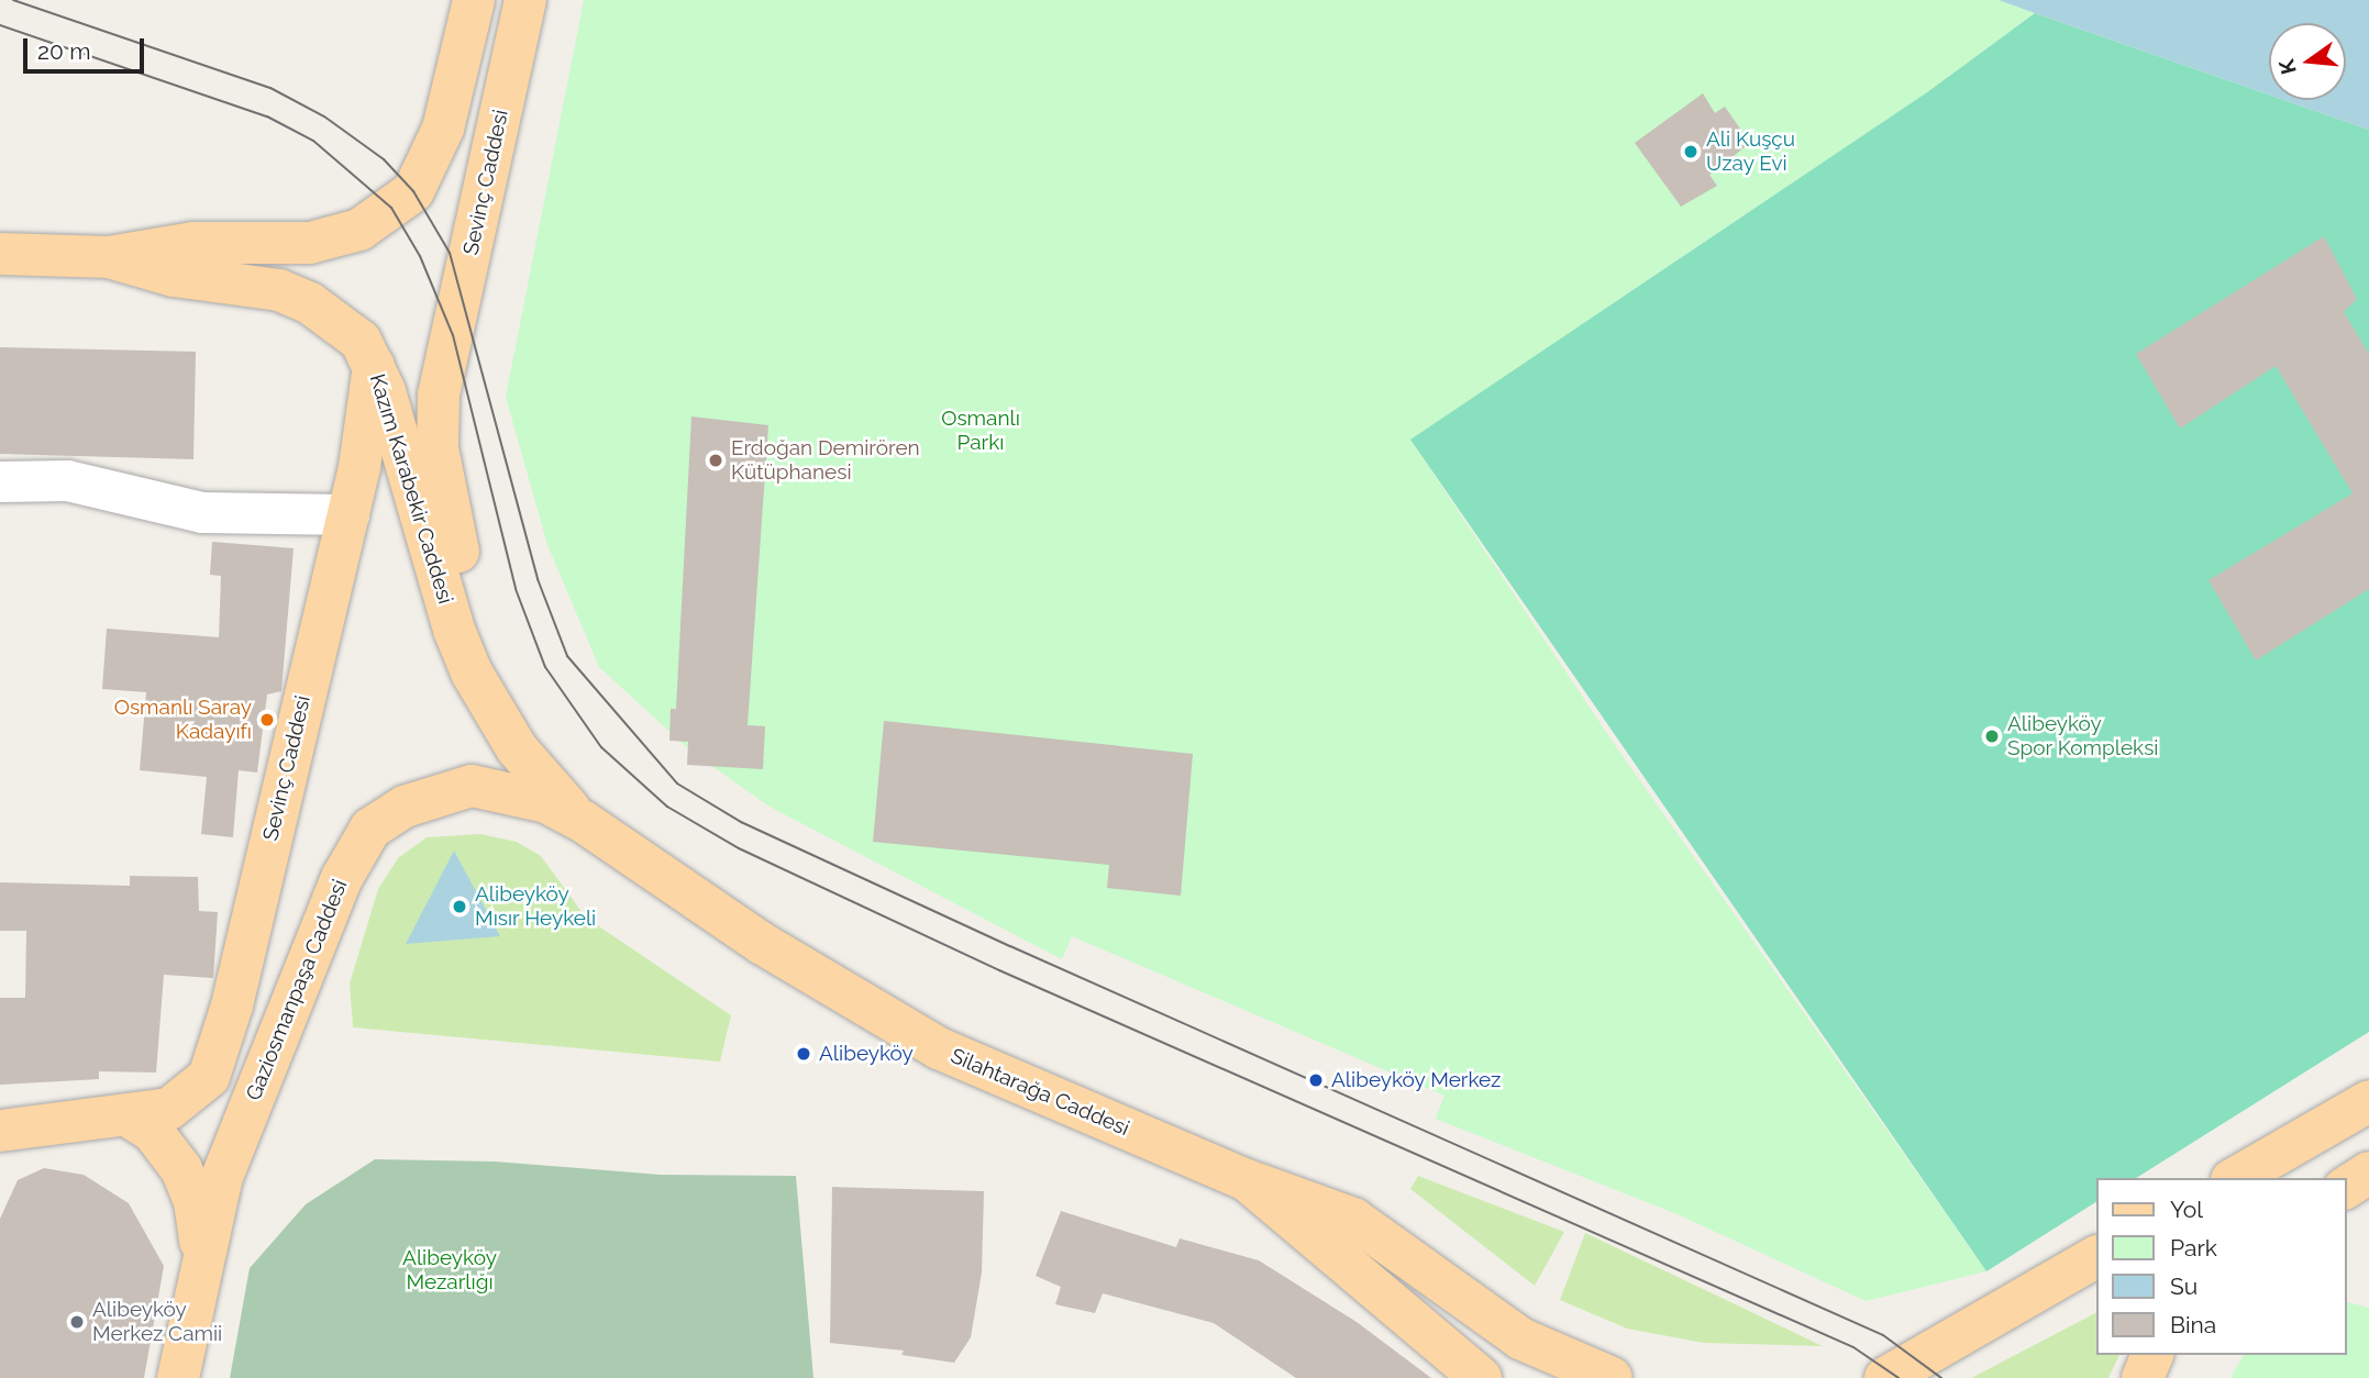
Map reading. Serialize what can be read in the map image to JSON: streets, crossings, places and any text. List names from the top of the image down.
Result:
{
  "streets": {
    "main road": [
      "Sevinç Caddesi",
      "Kazım Karabekir Caddesi",
      "Gaziosmanpaşa Caddesi",
      "Silahtarağa Caddesi"
    ]
  },
  "crossings": [
    ["Sevinç Caddesi", "Kazım Karabekir Caddesi"],
    ["Kazım Karabekir Caddesi", "Gaziosmanpaşa Caddesi"],
    ["Kazım Karabekir Caddesi", "Silahtarağa Caddesi"],
    ["Gaziosmanpaşa Caddesi", "Silahtarağa Caddesi"]
  ],
  "parks": ["Osmanlı Parkı", "Alibeyköy Mezarlığı"],
  "places": [
    "Ali Kuşçu Uzay Evi",
    "Erdoğan Demirören Kütüphanesi",
    "Osmanlı Saray Kadayıfı",
    "Alibeyköy Spor Kompleksi",
    "Alibeyköy Mısır Heykeli",
    "Alibeyköy",
    "Alibeyköy Merkez",
    "Alibeyköy Merkez Camii"
  ],
  "legend": [
    "Yol",
    "Park",
    "Su",
    "Bina"
  ],
  "scale_bar": "20 m",
  "north": "left"
}
